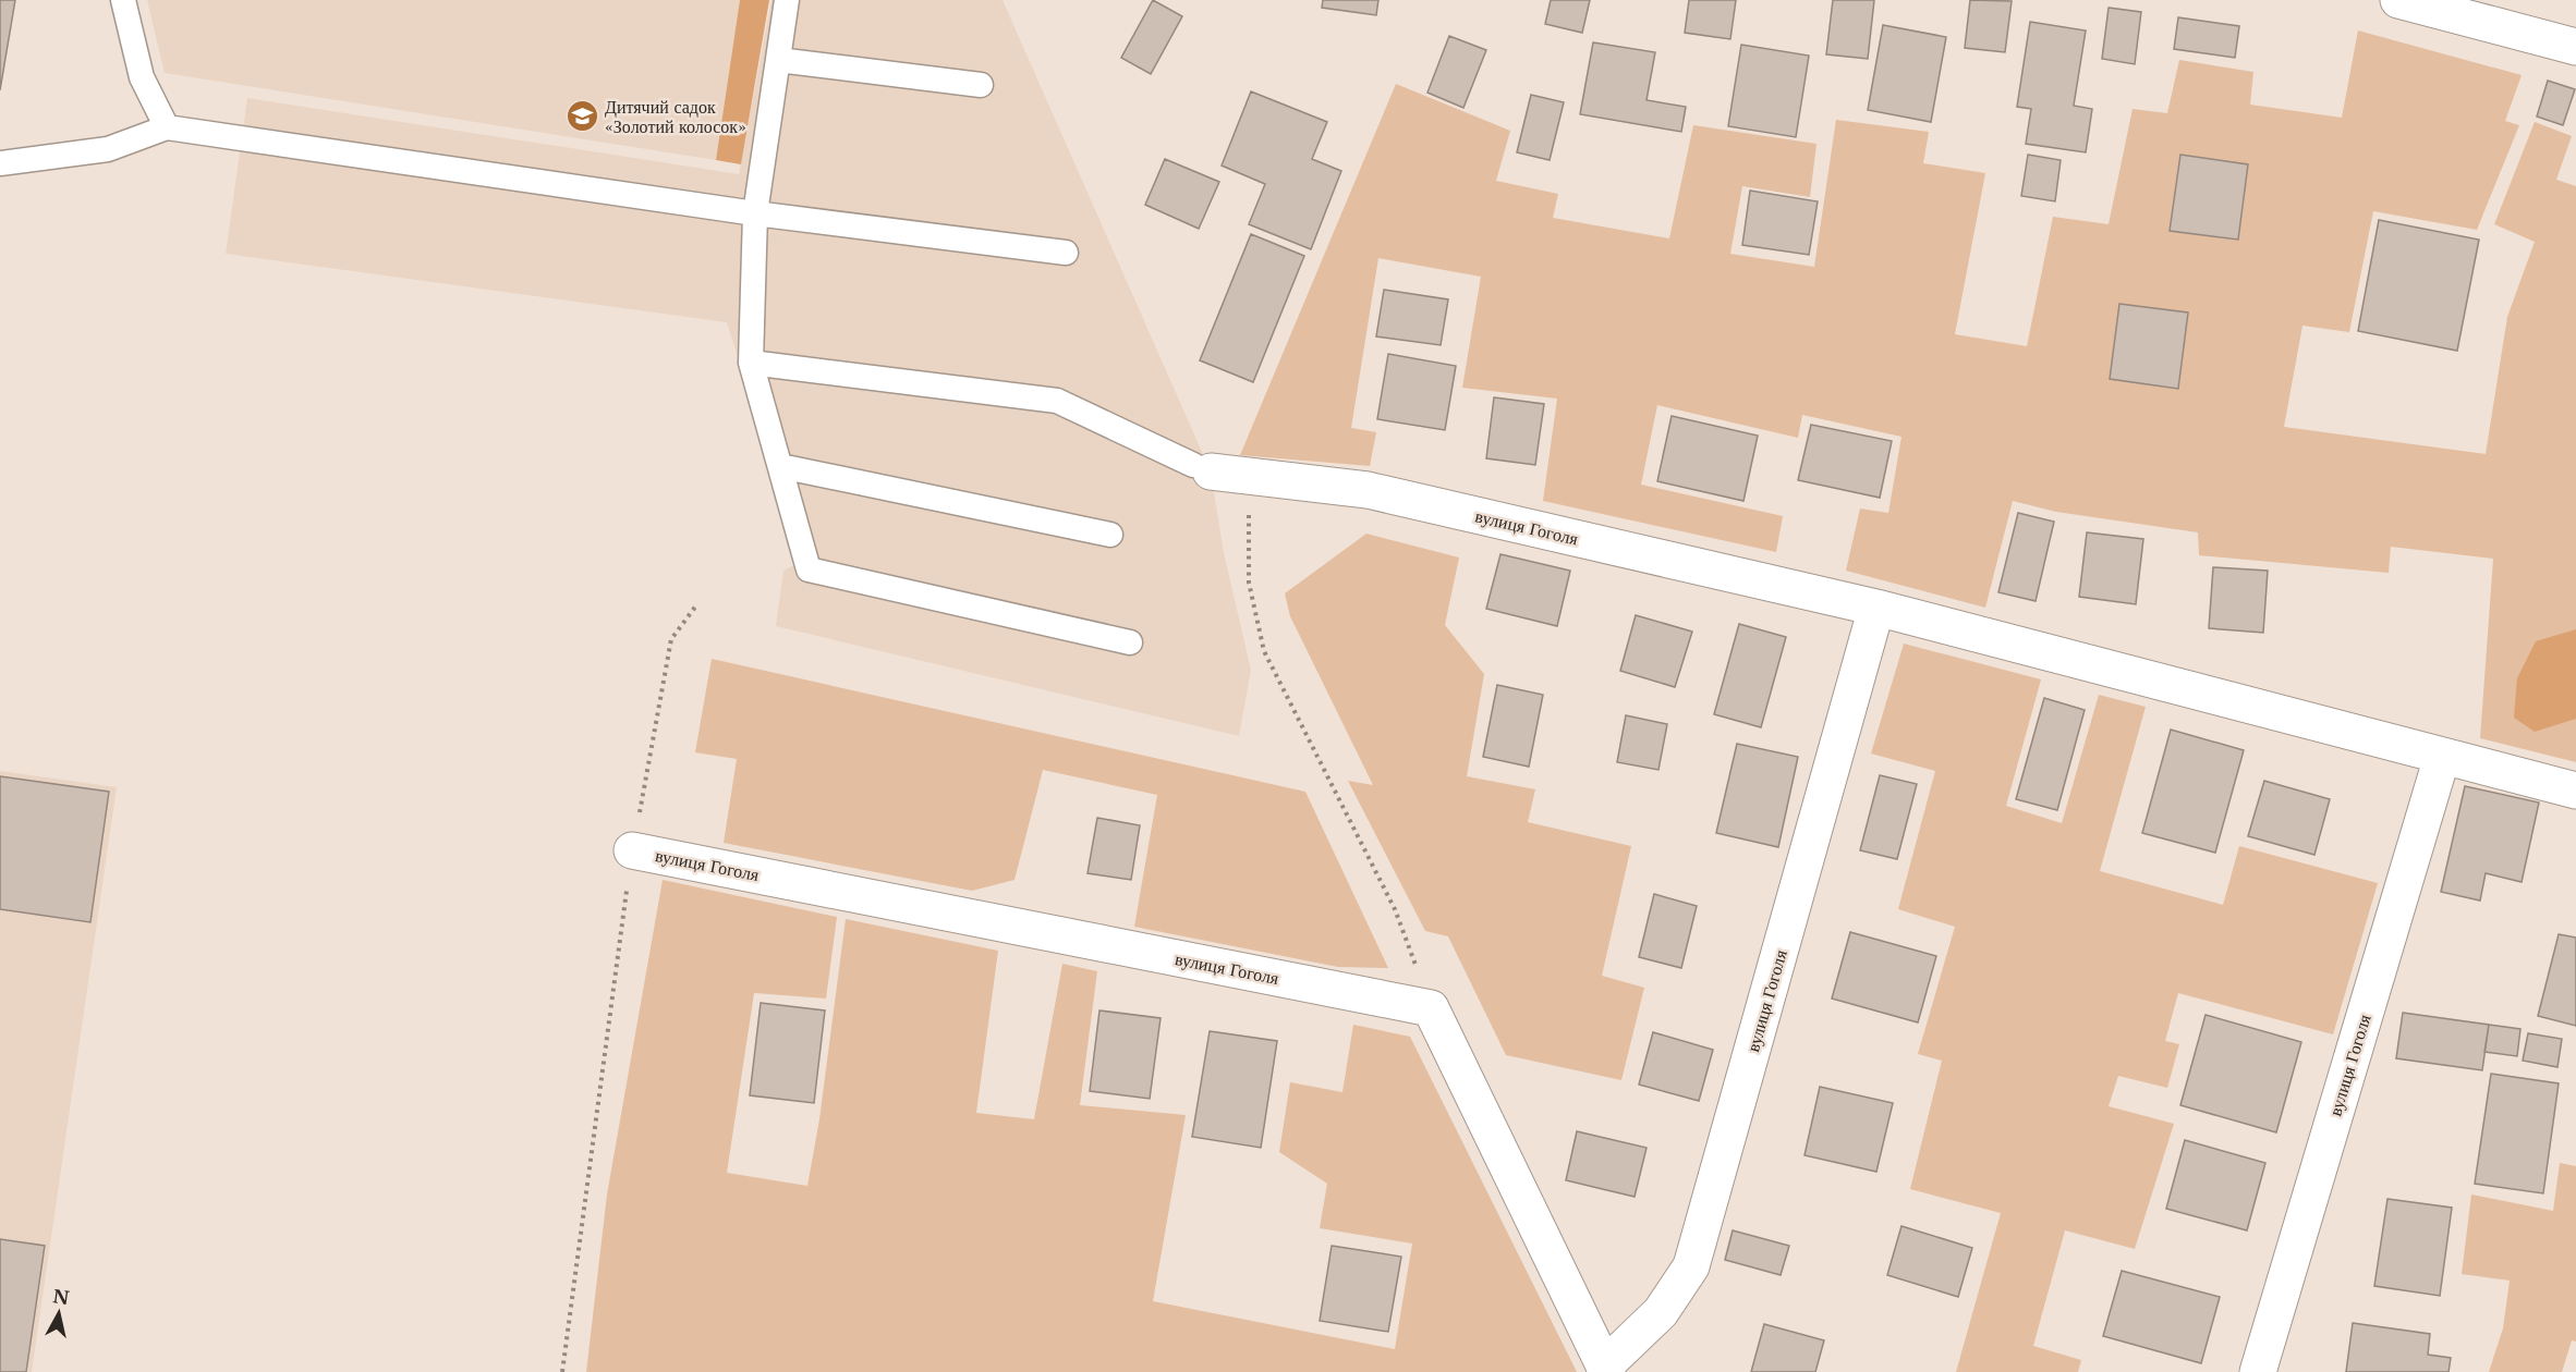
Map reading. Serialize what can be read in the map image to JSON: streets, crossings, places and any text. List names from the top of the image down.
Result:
{
  "streets": {
    "street": ["вулиця Гоголя"]
  },
  "places": {
    "school or university": ["Дитячий садок «Золотий колосок»"]
  },
  "north": "top"
}
